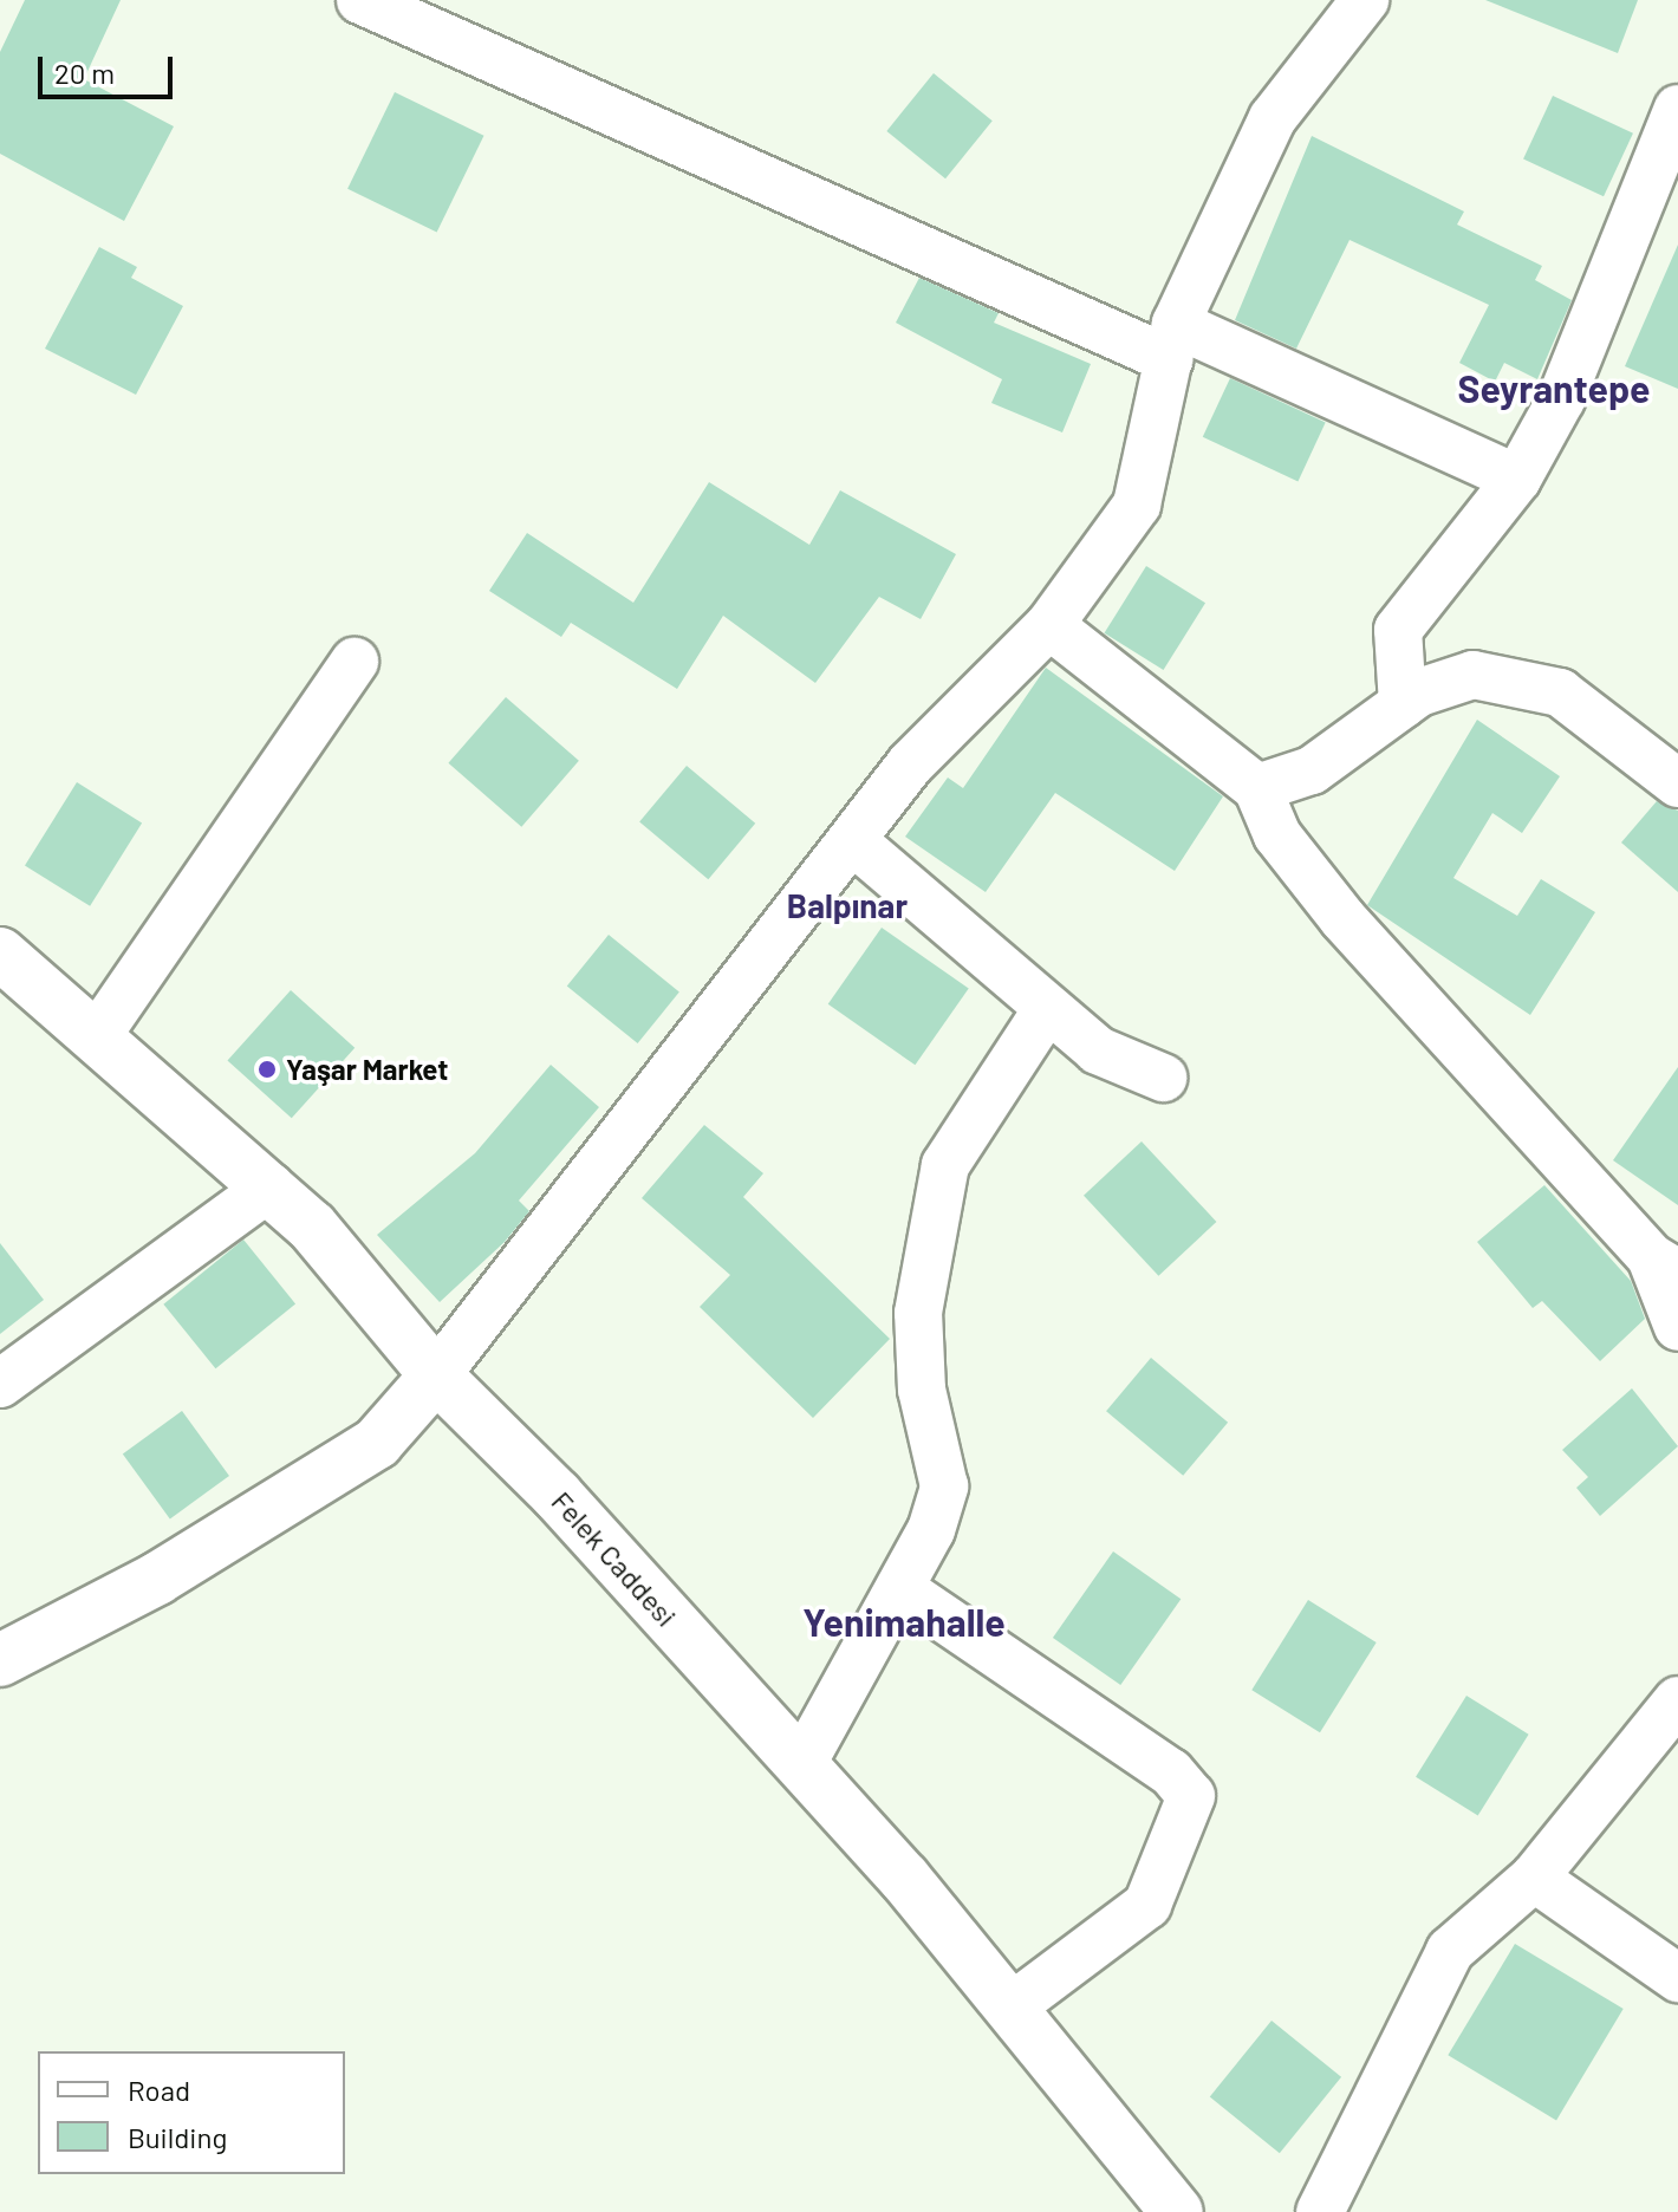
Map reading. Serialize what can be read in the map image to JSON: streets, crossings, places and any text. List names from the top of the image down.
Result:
{
  "streets": {
    "street": ["Felek Caddesi"]
  },
  "districts": ["Seyrantepe", "Balpınar", "Yenimahalle"],
  "places": ["Yaşar Market"],
  "legend": ["Road", "Building"],
  "scale_bar": "20 m"
}
